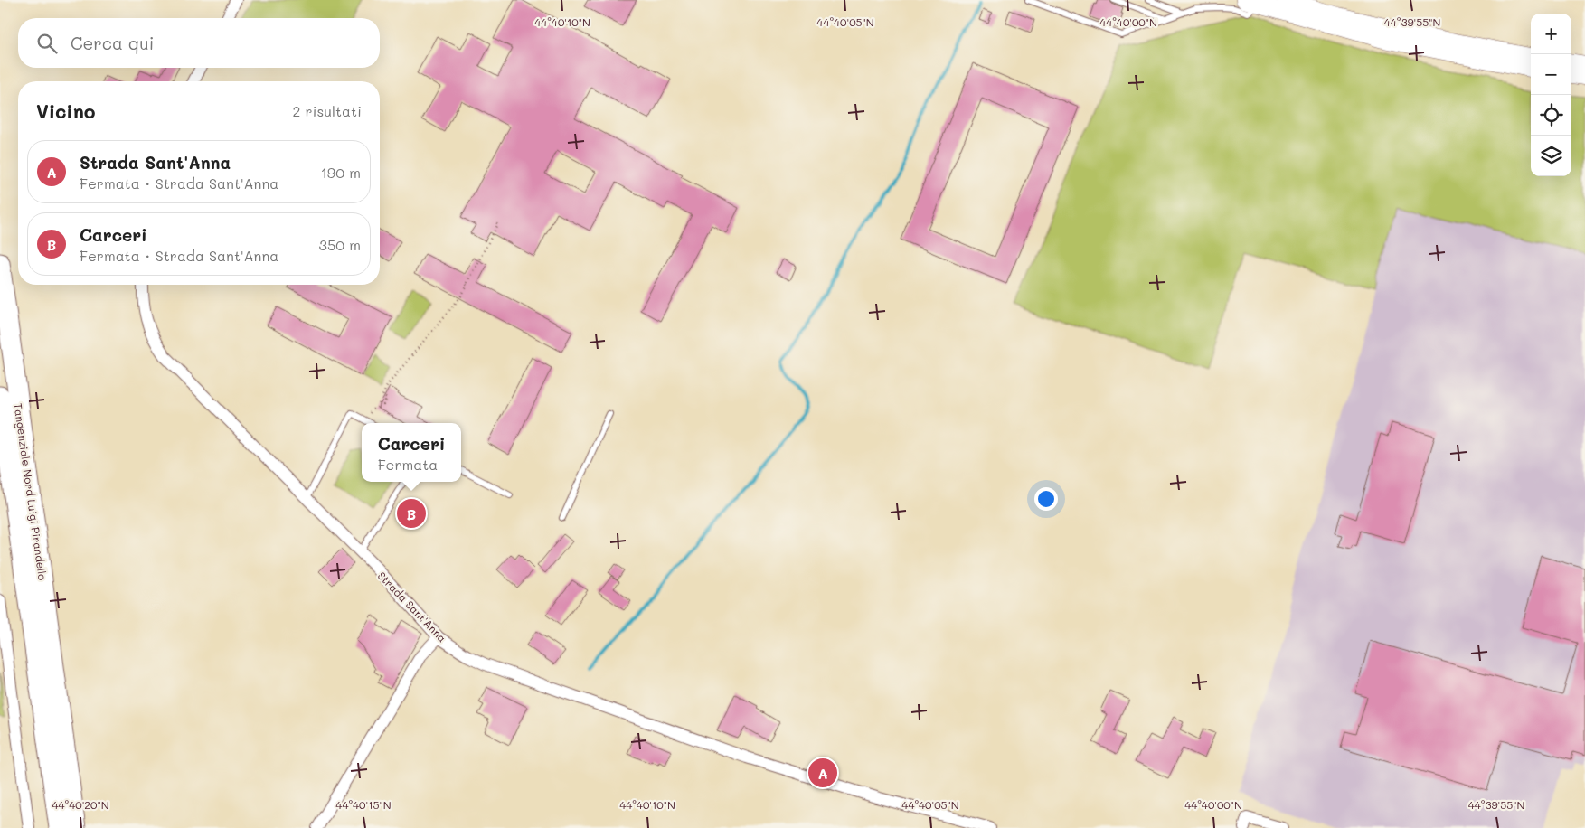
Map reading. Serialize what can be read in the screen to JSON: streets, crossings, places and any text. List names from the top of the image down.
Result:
{
  "streets": {
    "highway": ["Tangenziale Nord Luigi Pirandello"],
    "street": ["Strada Sant'Anna"]
  },
  "page": {
    "map_buttons": ["+", "−"],
    "search": "Cerca qui",
    "heading": ["Vicino", "2 risultati"],
    "list": [
      {
        "mark": "A",
        "name": "Strada Sant'Anna",
        "note": "Fermata · Strada Sant'Anna",
        "value": "190 m"
      },
      {
        "mark": "B",
        "name": "Carceri",
        "note": "Fermata · Strada Sant'Anna",
        "value": "350 m"
      }
    ],
    "popup": ["Carceri", "Fermata"],
    "pins": ["B", "A"]
  },
  "coordinates": [
    "44°40'10\"N",
    "44°40'05\"N",
    "44°40'00\"N",
    "44°39'55\"N",
    "44°40'20\"N",
    "44°40'15\"N"
  ]
}
